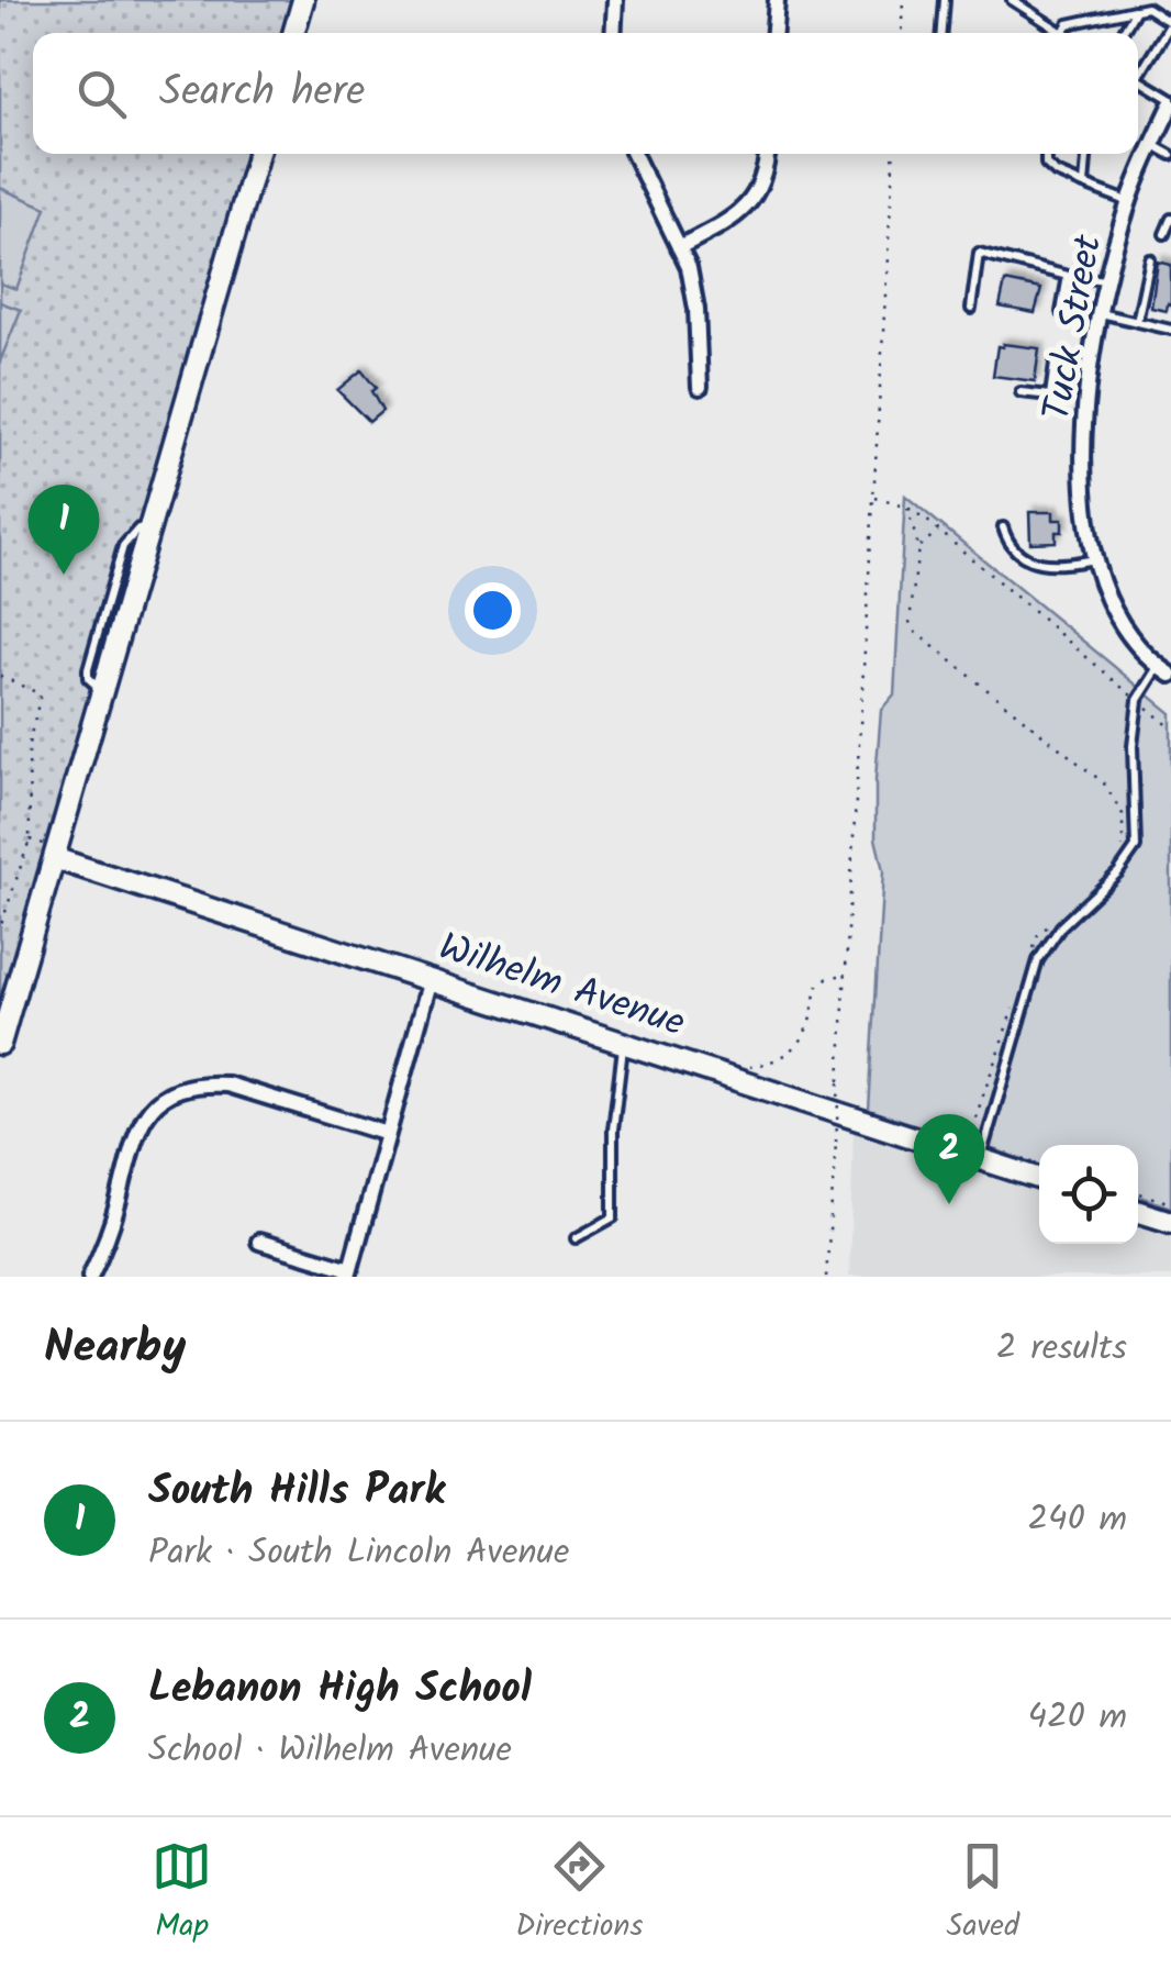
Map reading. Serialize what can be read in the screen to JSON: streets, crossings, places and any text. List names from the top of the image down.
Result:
{
  "streets": {
    "street": ["Tuck Street", "Wilhelm Avenue"]
  },
  "page": {
    "search": "Search here",
    "pins": ["1", "2"],
    "heading": ["Nearby", "2 results"],
    "list": [
      {
        "mark": "1",
        "name": "South Hills Park",
        "note": "Park · South Lincoln Avenue",
        "value": "240 m"
      },
      {
        "mark": "2",
        "name": "Lebanon High School",
        "note": "School · Wilhelm Avenue",
        "value": "420 m"
      }
    ],
    "nav": ["Map", "Directions", "Saved"]
  }
}
